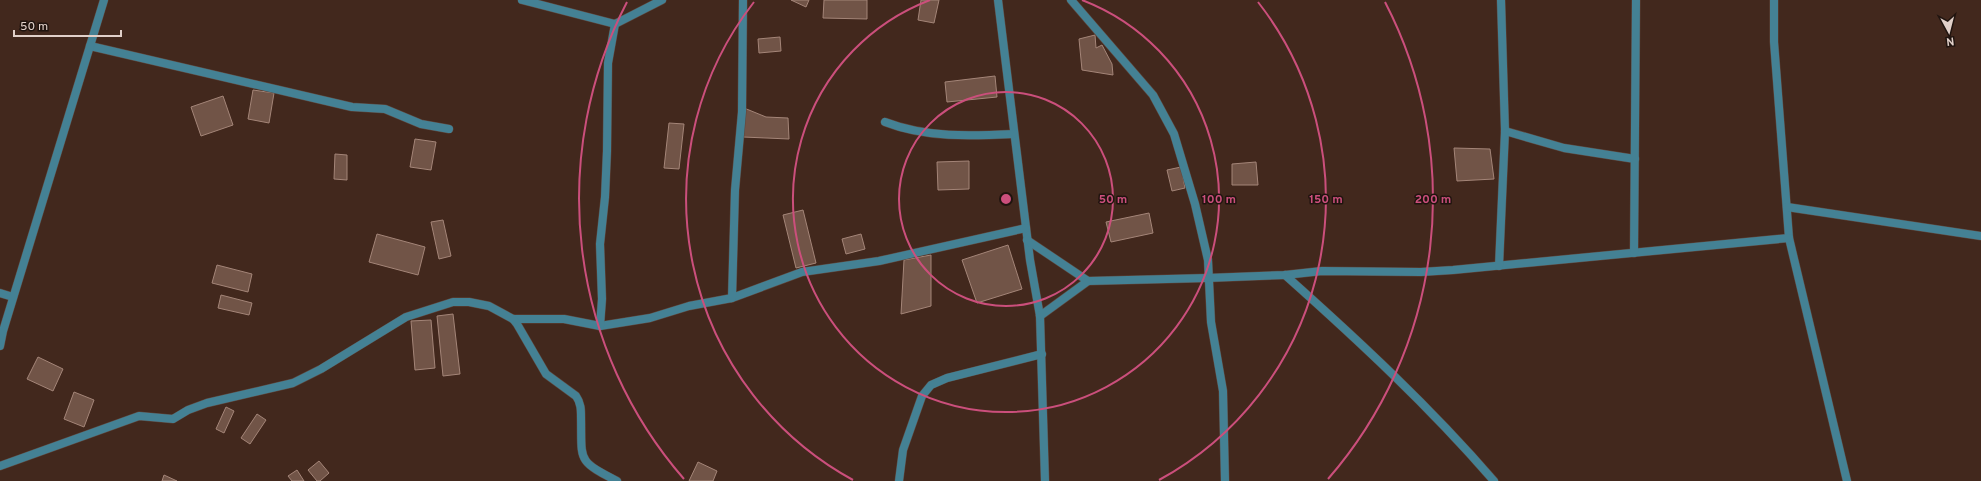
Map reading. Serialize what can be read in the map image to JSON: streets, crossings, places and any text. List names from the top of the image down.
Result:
{
  "scale_bar": "50 m",
  "north": "bottom",
  "rings": [
    "50 m",
    "100 m",
    "150 m",
    "200 m"
  ]
}
